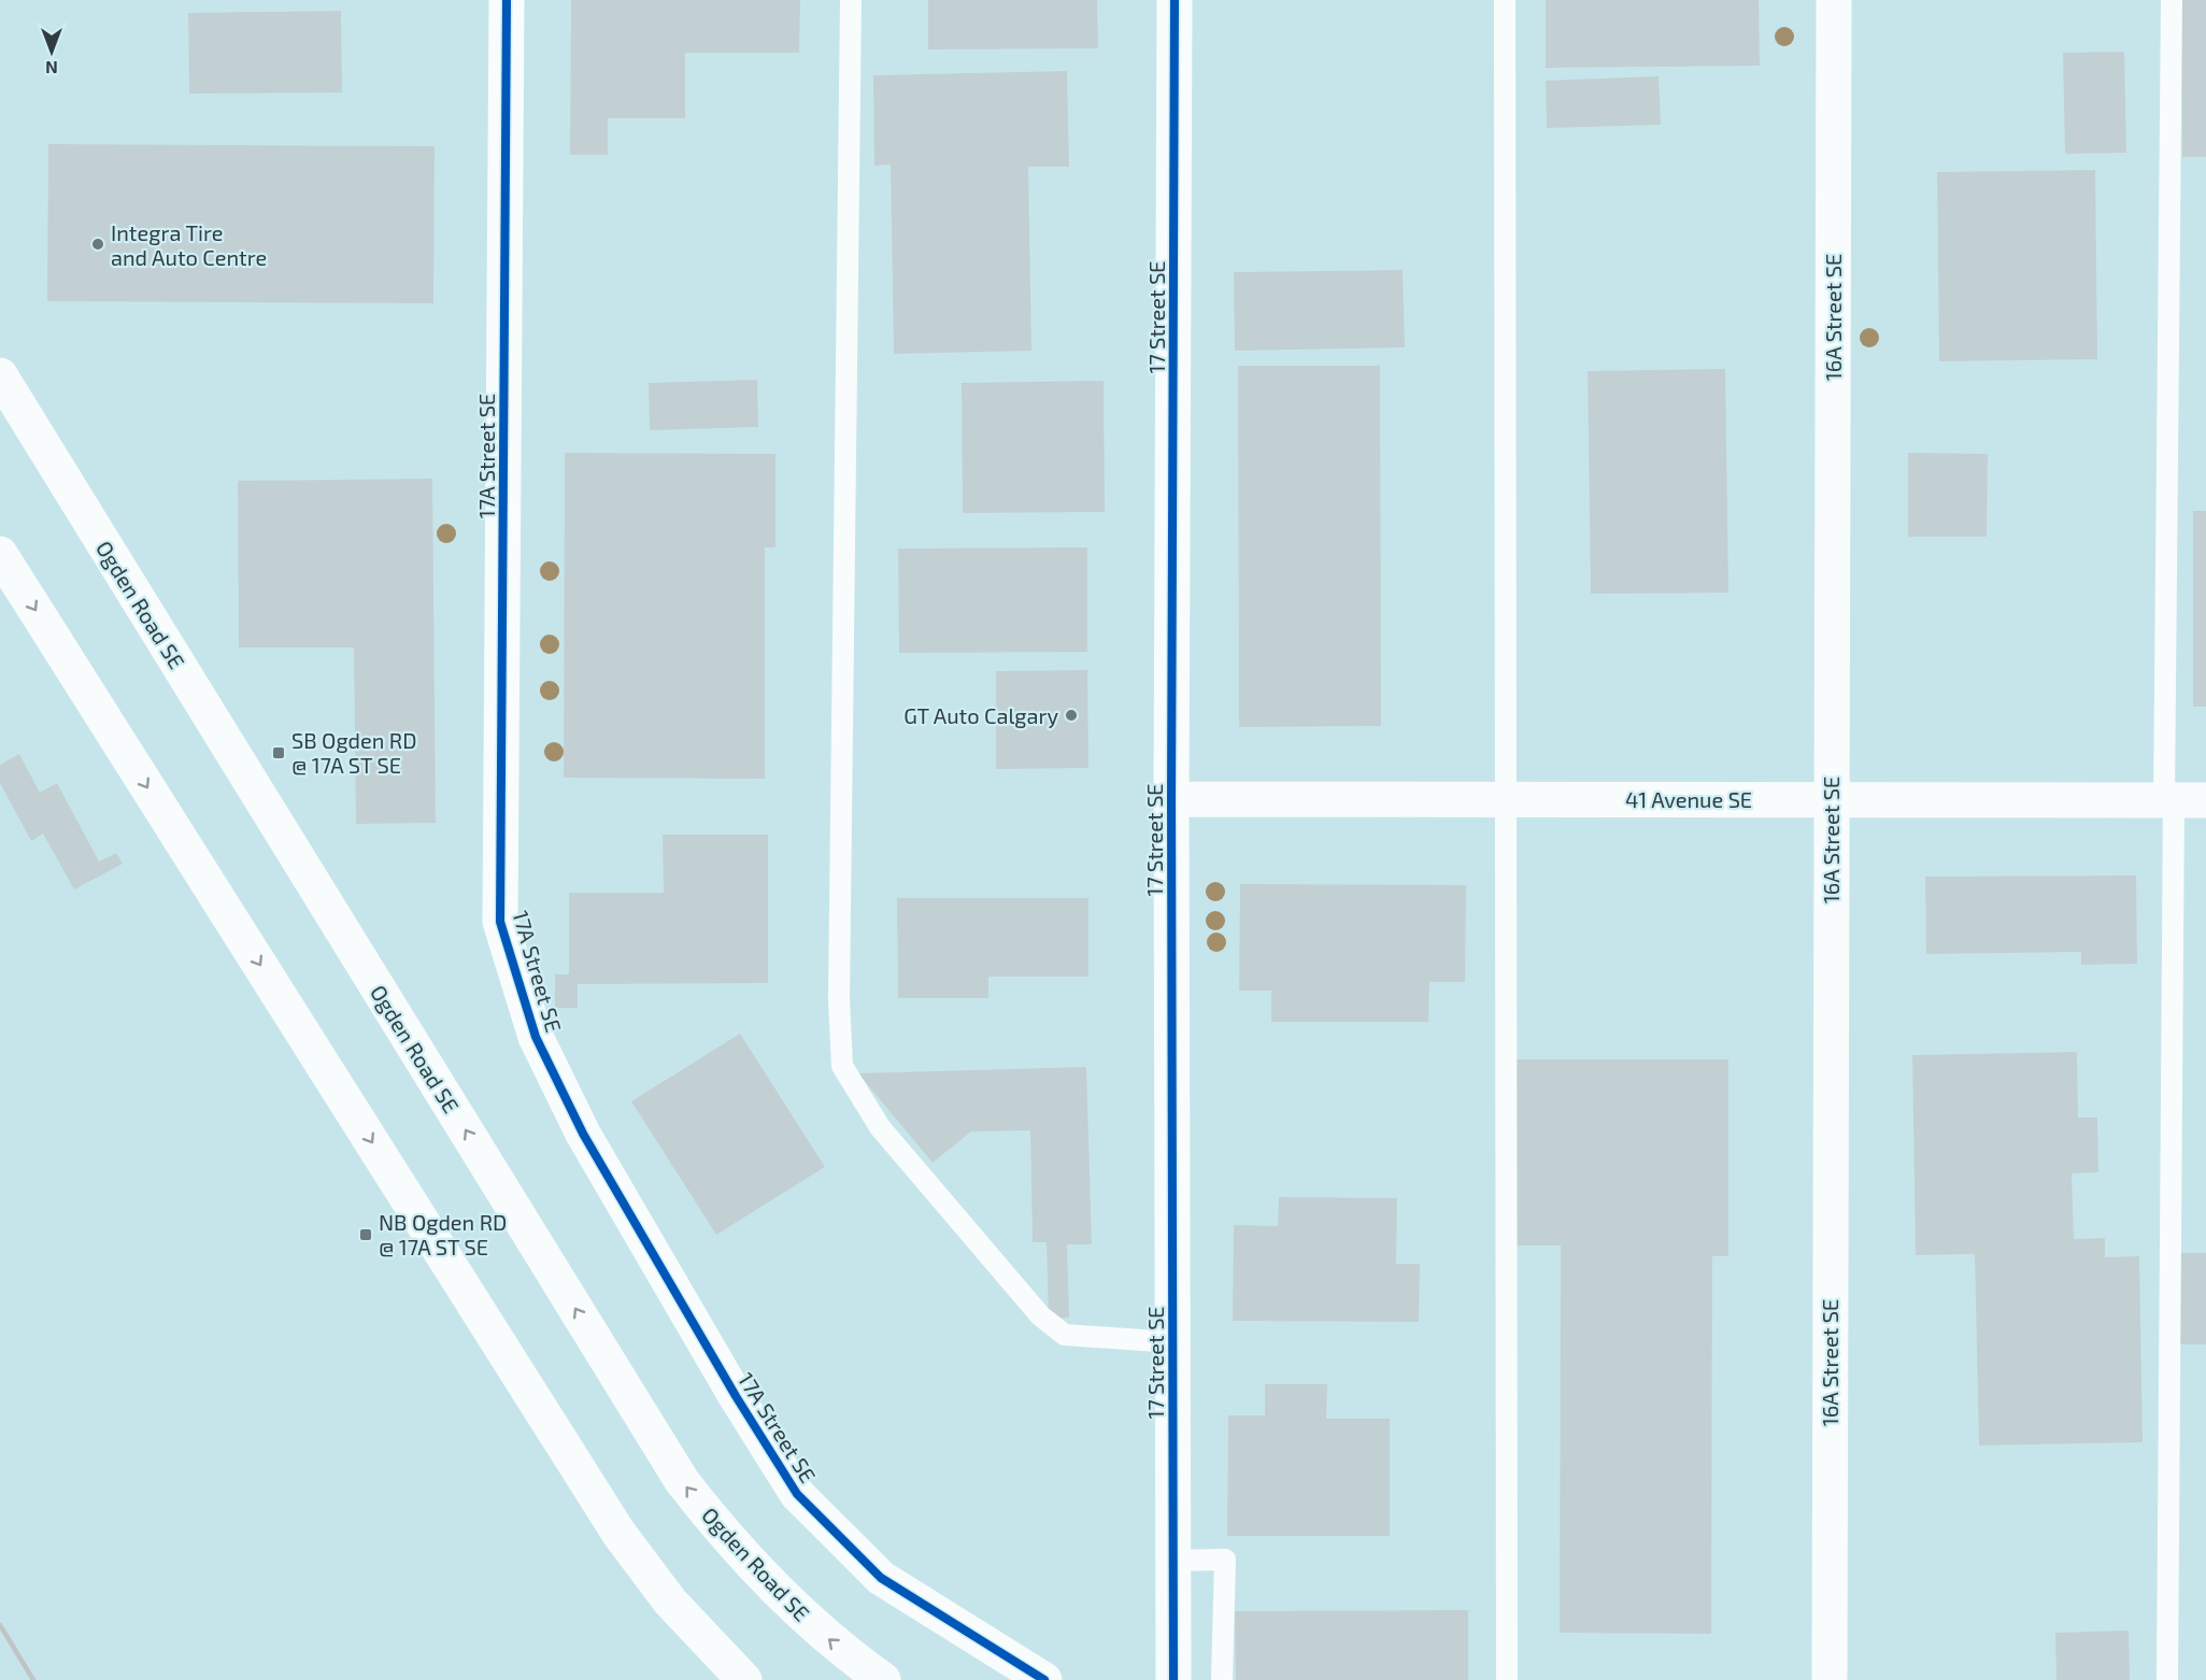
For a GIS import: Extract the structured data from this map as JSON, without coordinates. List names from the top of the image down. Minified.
{"streets":{"street":["17 Street SE","16A Street SE","17A Street SE","Ogden Road SE","41 Avenue SE"]},"crossings":[["17 Street SE","41 Avenue SE"],["16A Street SE","41 Avenue SE"]],"places":{"other":["Integra Tire and Auto Centre","GT Auto Calgary"],"transit":["SB Ogden RD @ 17A ST SE","NB Ogden RD @ 17A ST SE"]},"north":"bottom"}
